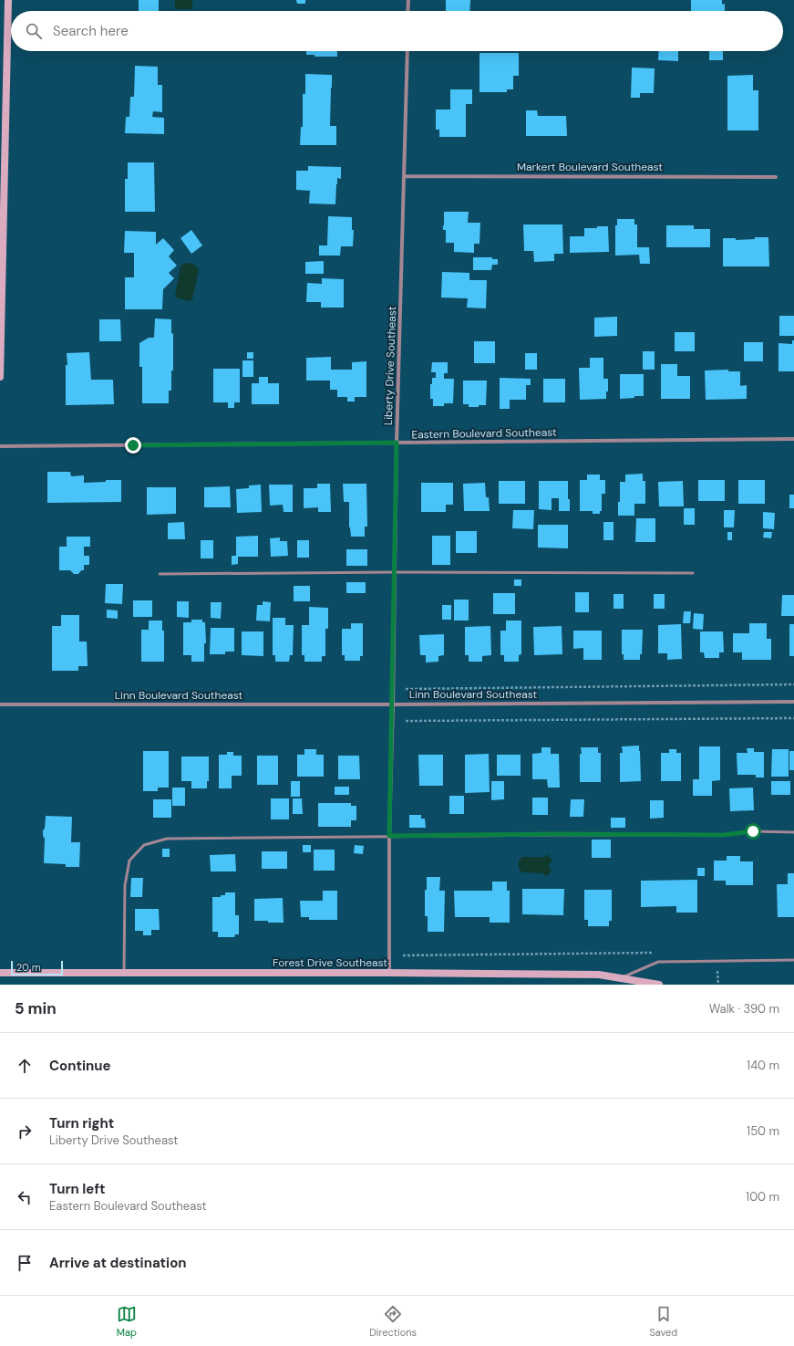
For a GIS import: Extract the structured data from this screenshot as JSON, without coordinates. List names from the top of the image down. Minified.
{"streets":{"street":["Markert Boulevard Southeast","Liberty Drive Southeast","Eastern Boulevard Southeast","Linn Boulevard Southeast","Forest Drive Southeast"]},"crossings":[["Markert Boulevard Southeast","Liberty Drive Southeast"],["Liberty Drive Southeast","Eastern Boulevard Southeast"],["Liberty Drive Southeast","Linn Boulevard Southeast"],["Liberty Drive Southeast","Forest Drive Southeast"]],"scale_bar":"20 m","page":{"search":"Search here","scale":"20 m","heading":["5 min","Walk · 390 m"],"list":[["Continue","140 m"],["Turn right","Liberty Drive Southeast","150 m"],["Turn left","Eastern Boulevard Southeast","100 m"],"Arrive at destination"],"nav":["Map","Directions","Saved"]}}
